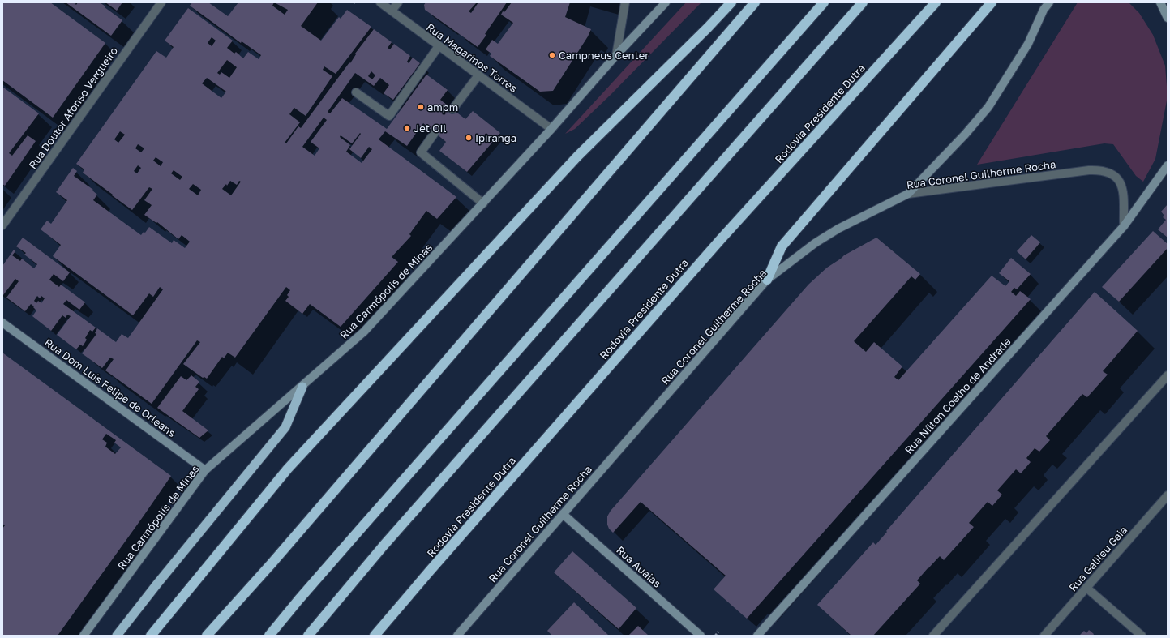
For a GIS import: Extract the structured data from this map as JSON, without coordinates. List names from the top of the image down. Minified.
{"streets":{"highway":["Rodovia Presidente Dutra"],"main road":["Rua Coronel Guilherme Rocha","Rua Carmópolis de Minas","Rua Dom Luís Felipe de Orleans","Rua Nílton Coelho de Andrade","Rua Auaias"],"street":["Rua Magarinos Torres","Rua Doutor Afonso Vergueiro","Rua Galileu Gaia"]},"crossings":[["Rua Magarinos Torres","Rua Carmópolis de Minas"],["Rua Coronel Guilherme Rocha","Rua Nílton Coelho de Andrade"],["Rua Coronel Guilherme Rocha","Rua Auaias"],["Rua Carmópolis de Minas","Rua Dom Luís Felipe de Orleans"]],"places":["Campneus Center","ampm","Jet Oil","Ipiranga"]}
